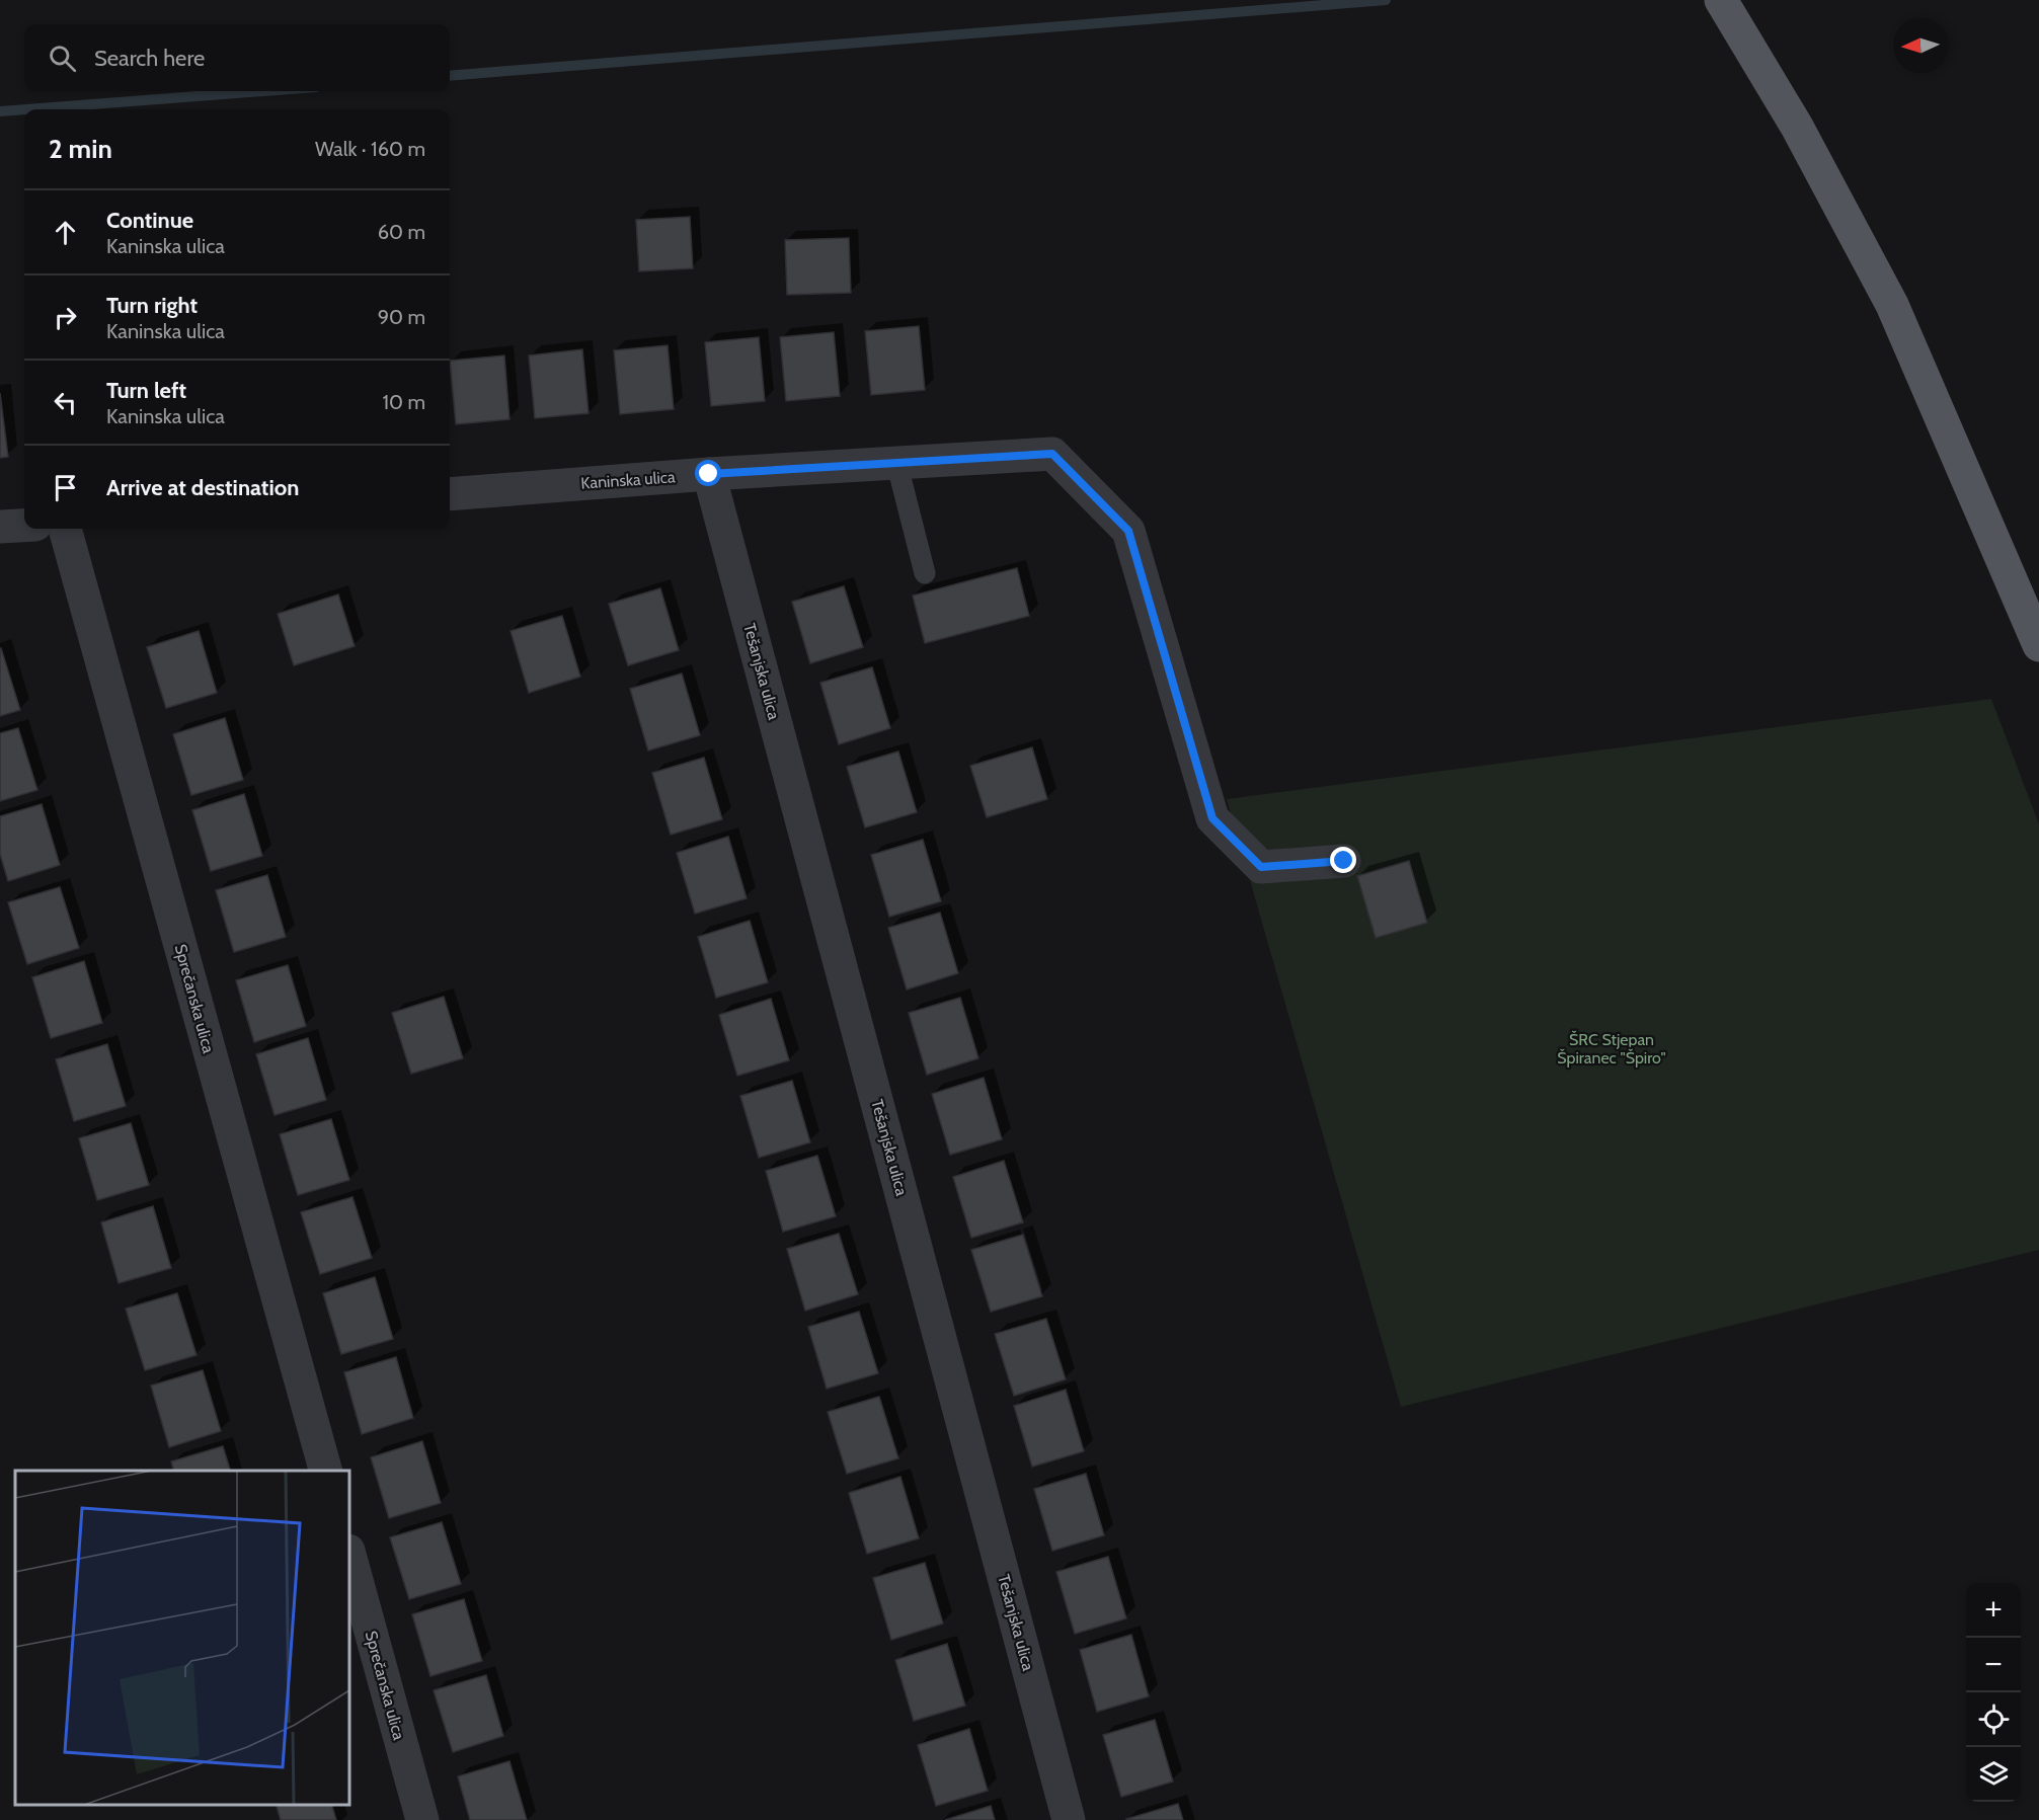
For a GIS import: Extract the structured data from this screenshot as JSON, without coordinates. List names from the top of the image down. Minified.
{"streets":{"street":["Kaninska ulica","Tešanjska ulica","Sprečanska ulica"]},"crossings":[["Kaninska ulica","Tešanjska ulica"]],"parks":["ŠRC Stjepan Špiranec \"Špiro\""],"north":"left","page":{"search":"Search here","heading":["2 min","Walk · 160 m"],"list":[["Continue","Kaninska ulica","60 m"],["Turn right","Kaninska ulica","90 m"],["Turn left","Kaninska ulica","10 m"],"Arrive at destination"],"map_buttons":["+","−"]}}
